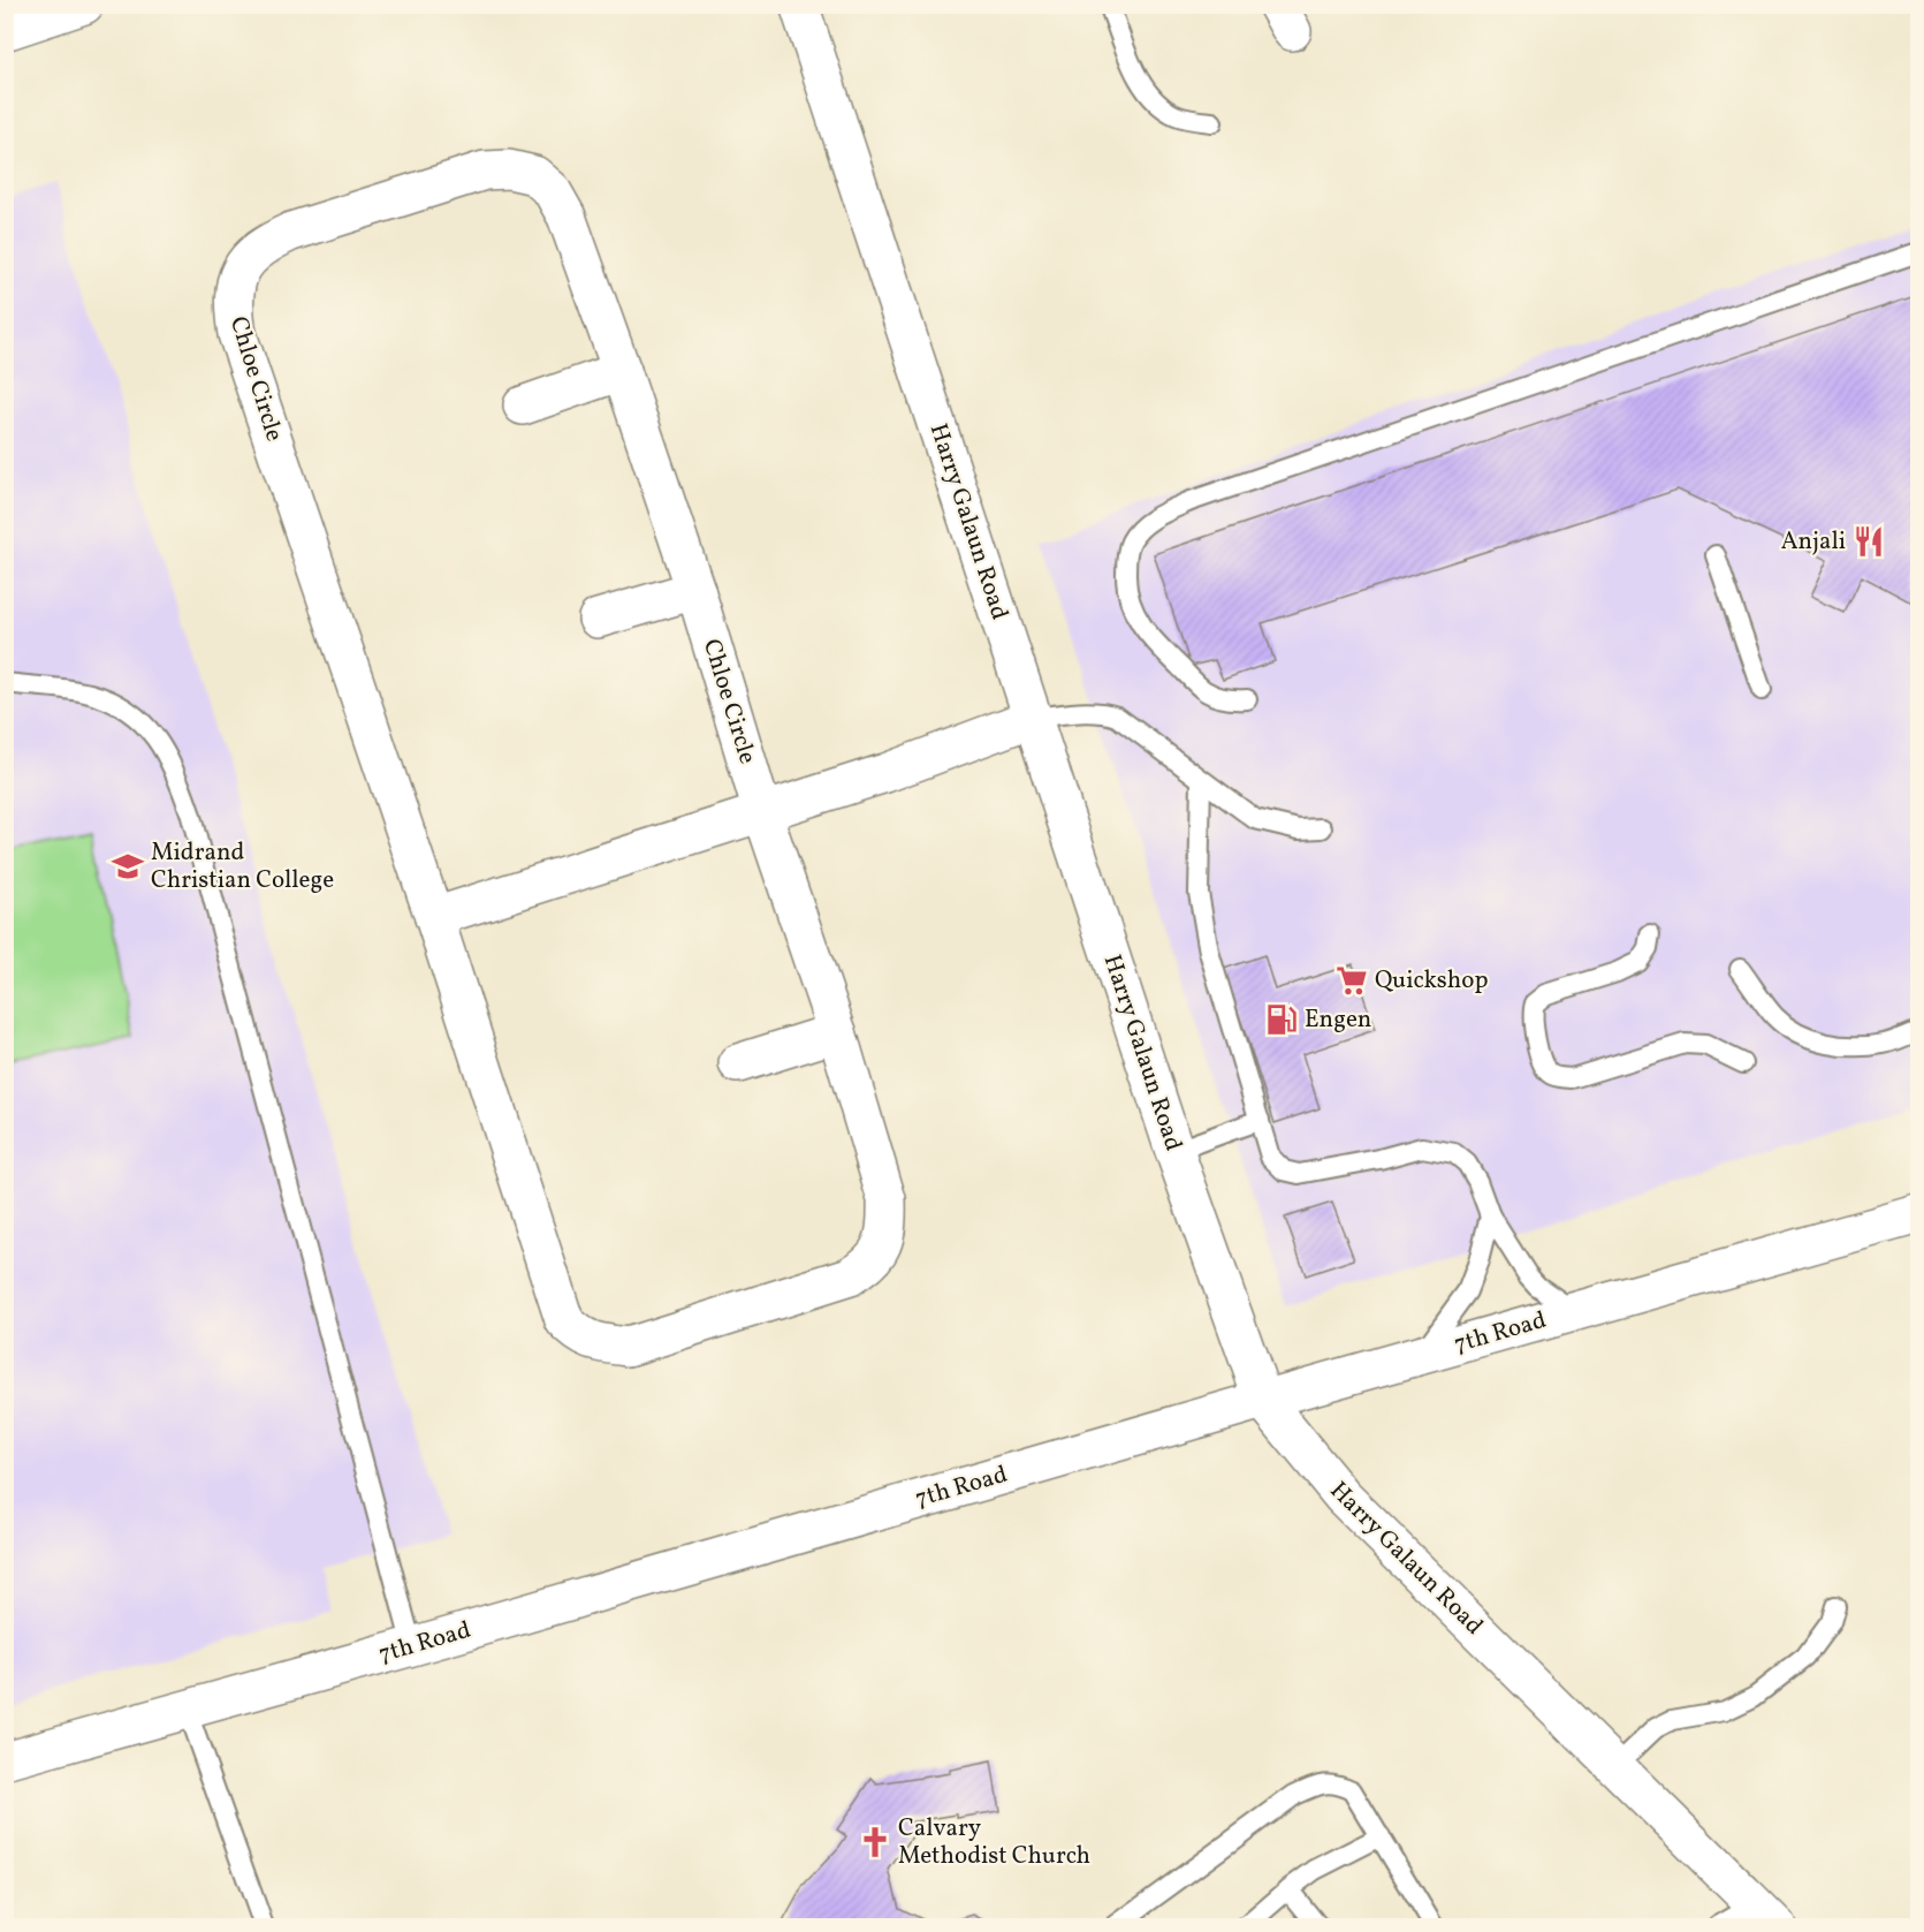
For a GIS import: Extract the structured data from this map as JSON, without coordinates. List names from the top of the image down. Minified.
{"streets":{"street":["Chloe Circle","Harry Galaun Road","7th Road"]},"crossings":[["Harry Galaun Road","7th Road"]],"places":{"restaurant":["Anjali"],"school or university":["Midrand Christian College"],"supermarket":["Quickshop"],"fuel station":["Engen"],"church":["Calvary Methodist Church"]}}
